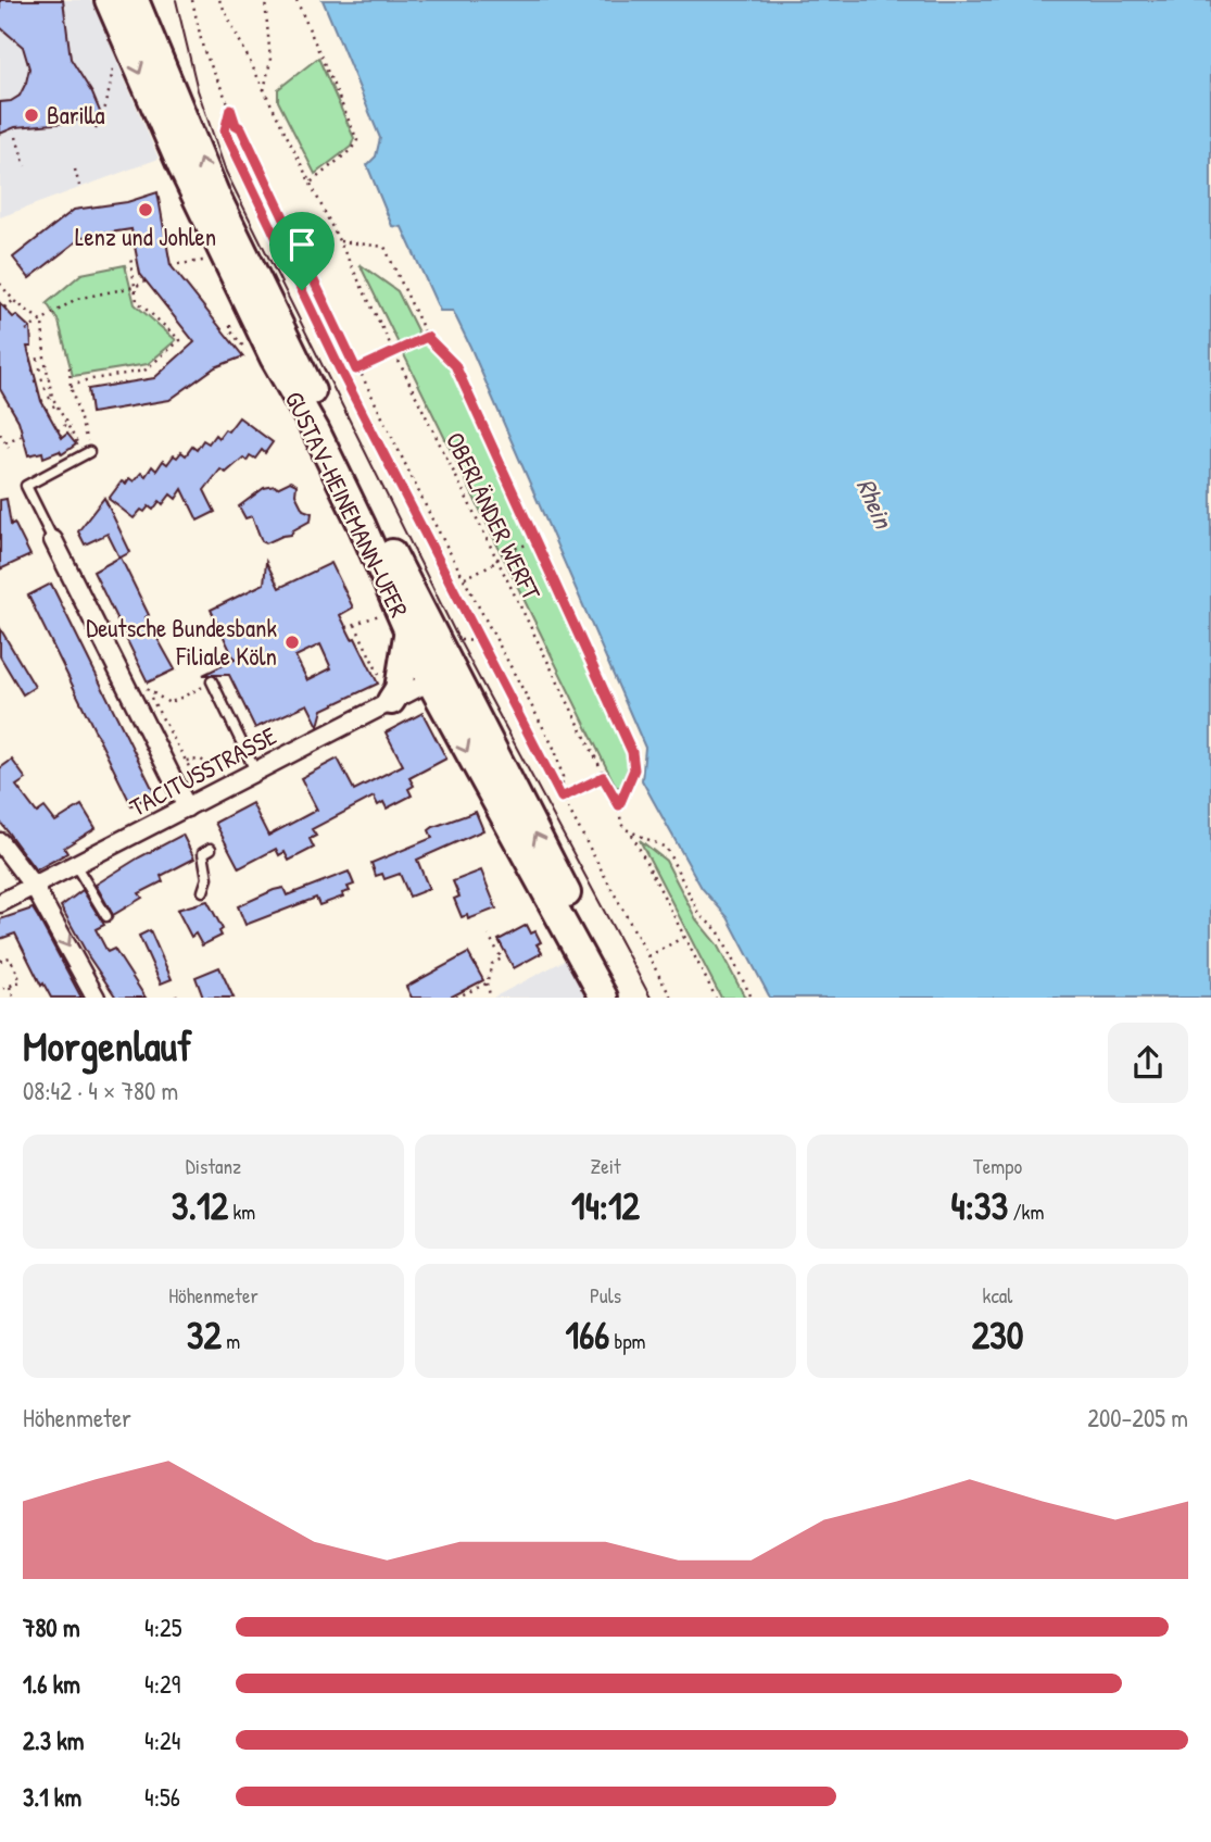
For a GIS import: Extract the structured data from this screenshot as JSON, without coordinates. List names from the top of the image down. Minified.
{"streets":{"main road":["GUSTAV-HEINEMANN-UFER"],"street":["TACITUSSTRASSE"],"path":["OBERLÄNDER WERFT"]},"crossings":[["GUSTAV-HEINEMANN-UFER","TACITUSSTRASSE"]],"water":["Rhein"],"places":["Barilla","Lenz und Johlen","Deutsche Bundesbank Filiale Köln"],"page":{"heading":["Morgenlauf","08:42 · 4 × 780 m"],"stats":[["Distanz","3.12 km"],["Zeit","14:12"],["Tempo","4:33 /km"],["Höhenmeter","32 m"],["Puls","166 bpm"],["kcal","230"]],"chart":["Höhenmeter","200–205 m"],"list":[{"name":"780 m","note":"4:25"},{"name":"1.6 km","note":"4:29"},{"name":"2.3 km","note":"4:24"},{"name":"3.1 km","note":"4:56"}]}}
